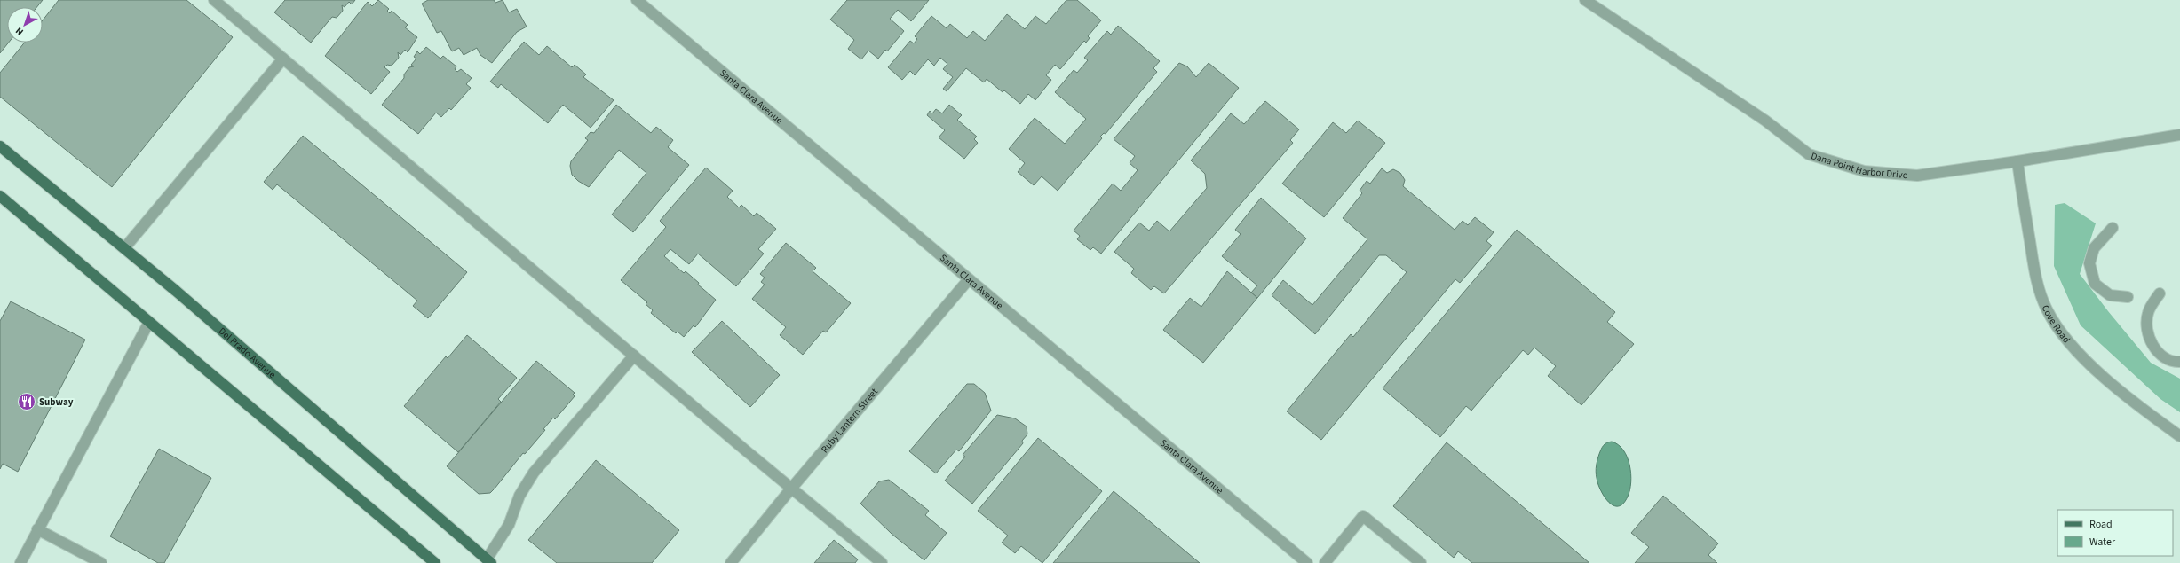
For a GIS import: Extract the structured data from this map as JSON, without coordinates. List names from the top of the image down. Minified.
{"streets":{"main road":["Del Prado Avenue"],"street":["Santa Clara Avenue","Dana Point Harbor Drive","Cove Road","Ruby Lantern Street"]},"crossings":[["Santa Clara Avenue","Ruby Lantern Street"],["Dana Point Harbor Drive","Cove Road"]],"places":{"restaurant":["Subway"]},"legend":["Road","Water"],"north":"bottom left"}
